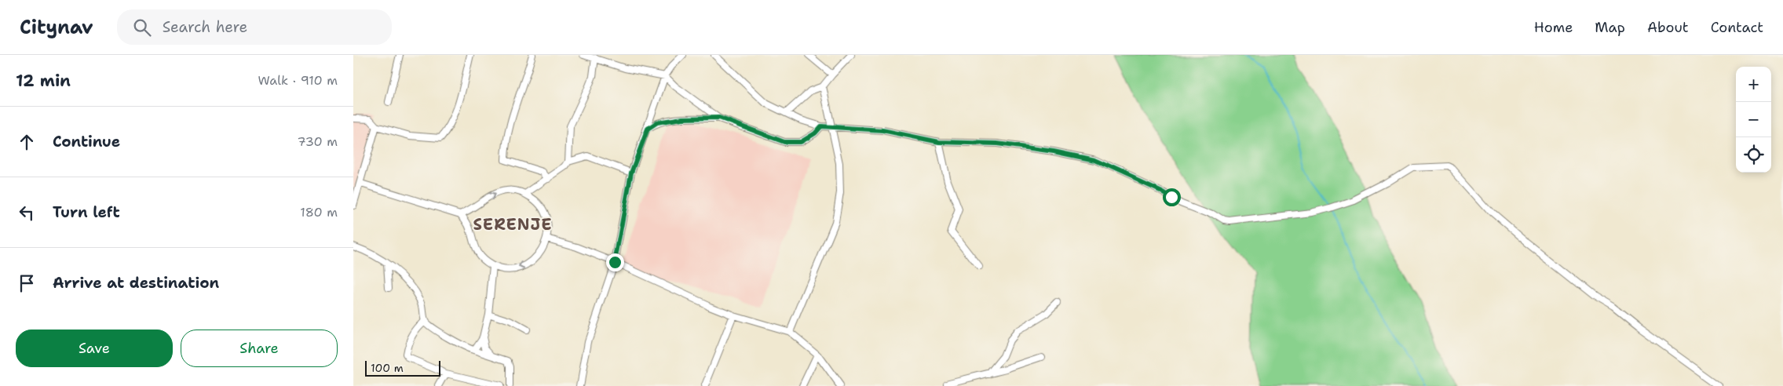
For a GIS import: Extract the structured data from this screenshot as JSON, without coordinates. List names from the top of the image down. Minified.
{"districts":["SERENJE"],"scale_bar":"100 m","page":{"header":"Citynav","search":"Search here","nav":["Home","Map","About","Contact"],"heading":["12 min","Walk · 910 m"],"map_buttons":["+","−"],"list":[["Continue","730 m"],["Turn left","180 m"],"Arrive at destination"],"buttons":["Save","Share"],"scale":"100 m"}}
